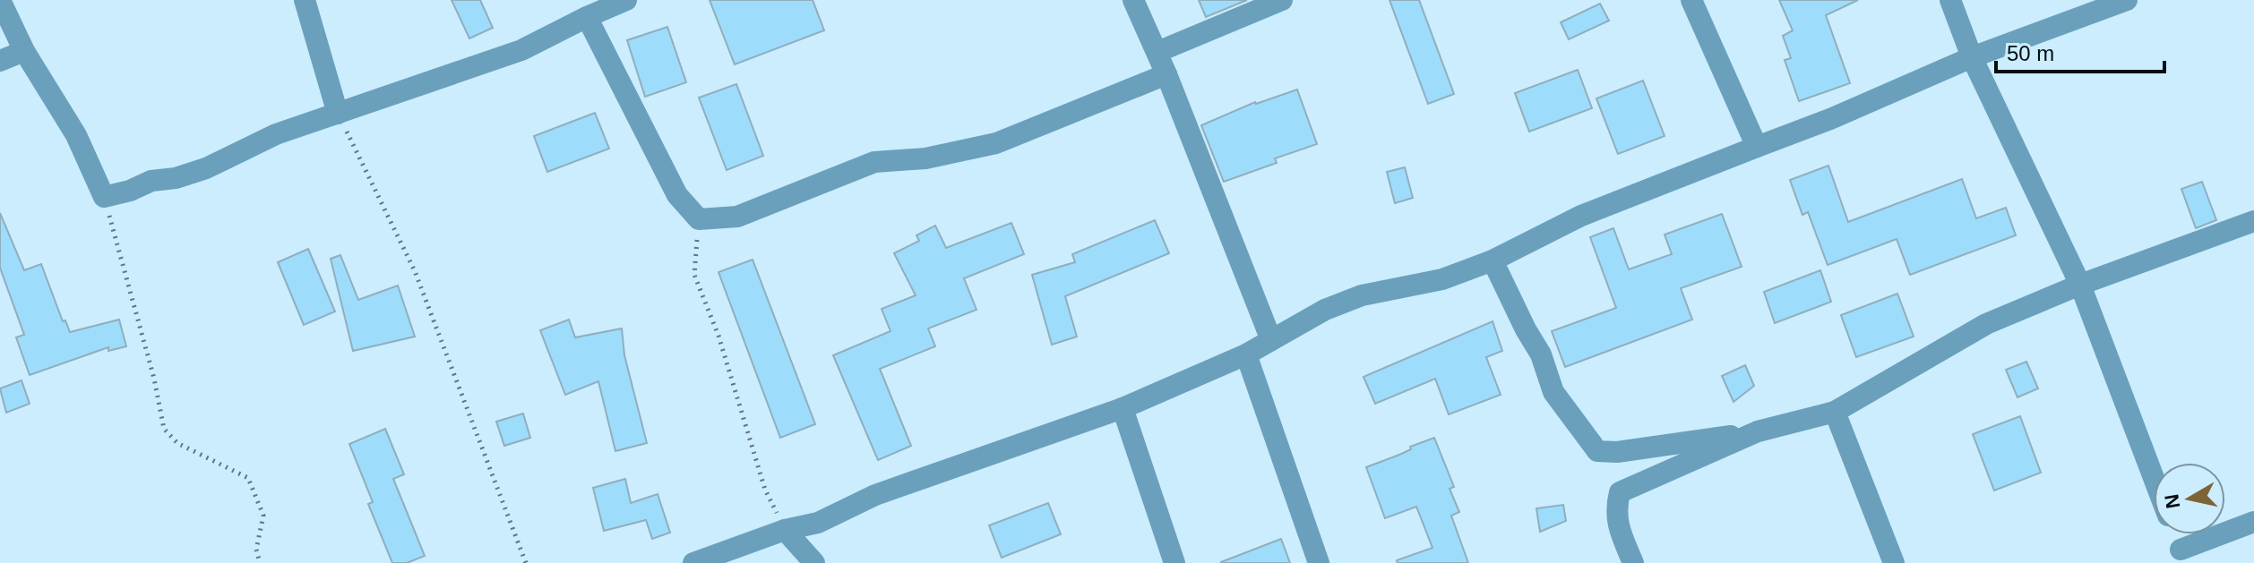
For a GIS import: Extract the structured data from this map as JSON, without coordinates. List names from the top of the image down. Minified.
{"scale_bar":"50 m","north":"left"}
